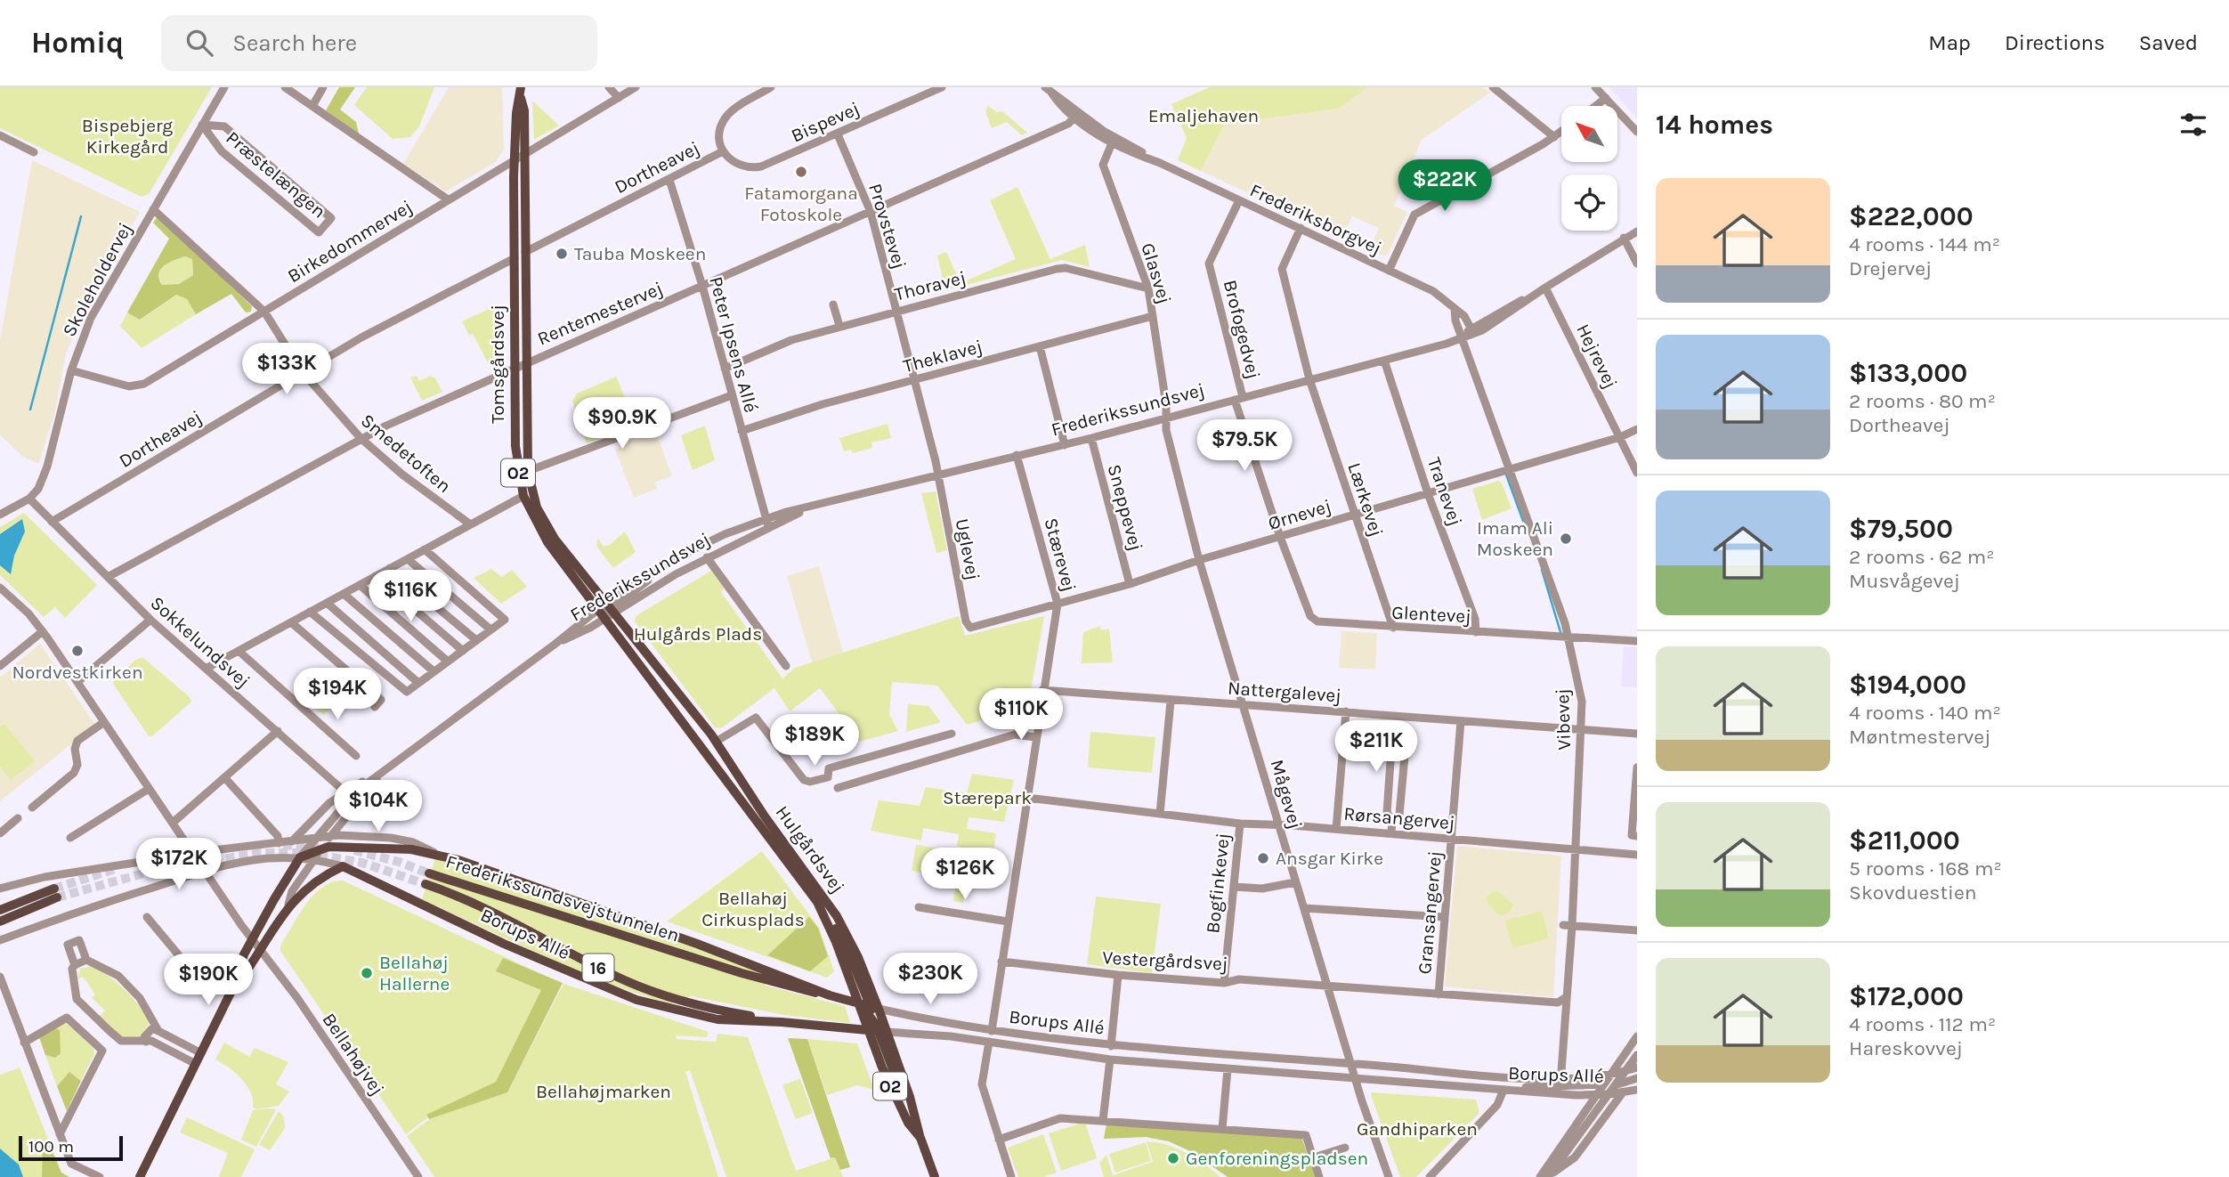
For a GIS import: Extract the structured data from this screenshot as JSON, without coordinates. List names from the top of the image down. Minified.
{"streets":{"main road":["Tomsgårdsvej","Frederikssundsvej","O2","Hulgårdsvej","Frederikssundsvejstunnelen","Borups Allé","16"],"street":["Bispevej","Dortheavej","Præstelængen","Frederiksborgvej","Provstevej","Birkedommervej","Glasvej","Skoleholdervej","Thoravej","Rentemestervej","Brofogedvej","Peter Ipsens Allé","Theklavej","Hejrevej","Smedetoften","Tranevej","Lærkevej","Sneppevej","Ørnevej","Uglevej","Stærevej","Glentevej","Sokkelundsvej","Nattergalevej","Vibevej","Mågevej","Rørsangervej","Bogfinkevej","Gransangervej","Vestergårdsvej","Bellahøjvej"]},"crossings":[["Bispevej","Dortheavej"],["Bispevej","Provstevej"],["Dortheavej","Peter Ipsens Allé"],["Dortheavej","Tomsgårdsvej"],["Dortheavej","Smedetoften"],["Dortheavej","Sokkelundsvej"],["Præstelængen","Skoleholdervej"],["Frederiksborgvej","Glasvej"],["Frederiksborgvej","Rentemestervej"],["Frederiksborgvej","Brofogedvej"],["Frederiksborgvej","Frederikssundsvej"],["Frederiksborgvej","Lærkevej"],["Frederiksborgvej","Vibevej"],["Provstevej","Thoravej"],["Provstevej","Rentemestervej"],["Provstevej","Theklavej"],["Provstevej","Frederikssundsvej"],["Provstevej","Uglevej"],["Birkedommervej","Skoleholdervej"],["Birkedommervej","Tomsgårdsvej"],["Birkedommervej","Smedetoften"],["Glasvej","Thoravej"],["Glasvej","Theklavej"],["Glasvej","Frederikssundsvej"],["Glasvej","Mågevej"],["Skoleholdervej","Smedetoften"],["Skoleholdervej","Sokkelundsvej"],["Thoravej","Peter Ipsens Allé"],["Rentemestervej","Peter Ipsens Allé"],["Rentemestervej","Tomsgårdsvej"],["Rentemestervej","Smedetoften"],["Rentemestervej","Sokkelundsvej"],["Brofogedvej","Frederikssundsvej"],["Brofogedvej","Ørnevej"],["Brofogedvej","Glentevej"],["Peter Ipsens Allé","Theklavej"],["Peter Ipsens Allé","Frederikssundsvej"],["Hejrevej","Frederikssundsvej"],["Hejrevej","Ørnevej"],["Tomsgårdsvej","Frederikssundsvej"],["Tomsgårdsvej","Hulgårdsvej"],["Frederikssundsvej","Tranevej"],["Frederikssundsvej","Lærkevej"],["Frederikssundsvej","Sneppevej"],["Frederikssundsvej","Uglevej"],["Frederikssundsvej","Stærevej"],["Frederikssundsvej","Sokkelundsvej"],["Frederikssundsvej","Vibevej"],["Frederikssundsvej","Mågevej"],["Frederikssundsvej","Hulgårdsvej"],["Frederikssundsvej","Borups Allé"],["Frederikssundsvej","Bellahøjvej"],["Tranevej","Ørnevej"],["Tranevej","Glentevej"],["Lærkevej","Ørnevej"],["Lærkevej","Glentevej"],["Sneppevej","Ørnevej"],["Ørnevej","Uglevej"],["Ørnevej","Stærevej"],["Ørnevej","Glentevej"],["Ørnevej","Vibevej"],["Ørnevej","Mågevej"],["Stærevej","Nattergalevej"],["Stærevej","Rørsangervej"],["Stærevej","Borups Allé"],["Stærevej","Vestergårdsvej"],["Glentevej","Vibevej"],["Nattergalevej","Vibevej"],["Nattergalevej","Mågevej"],["Nattergalevej","Gransangervej"],["Vibevej","Rørsangervej"],["Vibevej","Borups Allé"],["Vibevej","Vestergårdsvej"],["Mågevej","Rørsangervej"],["Mågevej","Borups Allé"],["Mågevej","Vestergårdsvej"],["Rørsangervej","Bogfinkevej"],["Rørsangervej","Gransangervej"],["Hulgårdsvej","Borups Allé"],["Bogfinkevej","Vestergårdsvej"],["Frederikssundsvejstunnelen","Borups Allé"],["Gransangervej","Vestergårdsvej"],["Borups Allé","Bellahøjvej"]],"parks":["Emaljehaven","Bispebjerg Kirkegård","Hulgårds Plads","Stærepark","Bellahøj Cirkusplads","Bellahøjmarken","Gandhiparken"],"places":["Fatamorgana Fotoskole","Tauba Moskeen","Imam Ali Moskeen","Nordvestkirken","Ansgar Kirke","Bellahøj Hallerne","Genforeningspladsen"],"scale_bar":"100 m","north":"top left","page":{"header":"Homiq","search":"Search here","nav":["Map","Directions","Saved"],"heading":"14 homes","price":["$222K","$133K","$90.9K","$79.5K","$116K","$194K","$110K","$189K","$211K","$104K","$172K","$126K","$230K","$190K"],"list":[{"name":"$222,000","note":"4 rooms · 144 m² · Drejervej"},{"name":"$133,000","note":"2 rooms · 80 m² · Dortheavej"},{"name":"$79,500","note":"2 rooms · 62 m² · Musvågevej"},{"name":"$194,000","note":"4 rooms · 140 m² · Møntmestervej"},{"name":"$211,000","note":"5 rooms · 168 m² · Skovduestien"},{"name":"$172,000","note":"4 rooms · 112 m² · Hareskovvej"}],"scale":"100 m"}}
